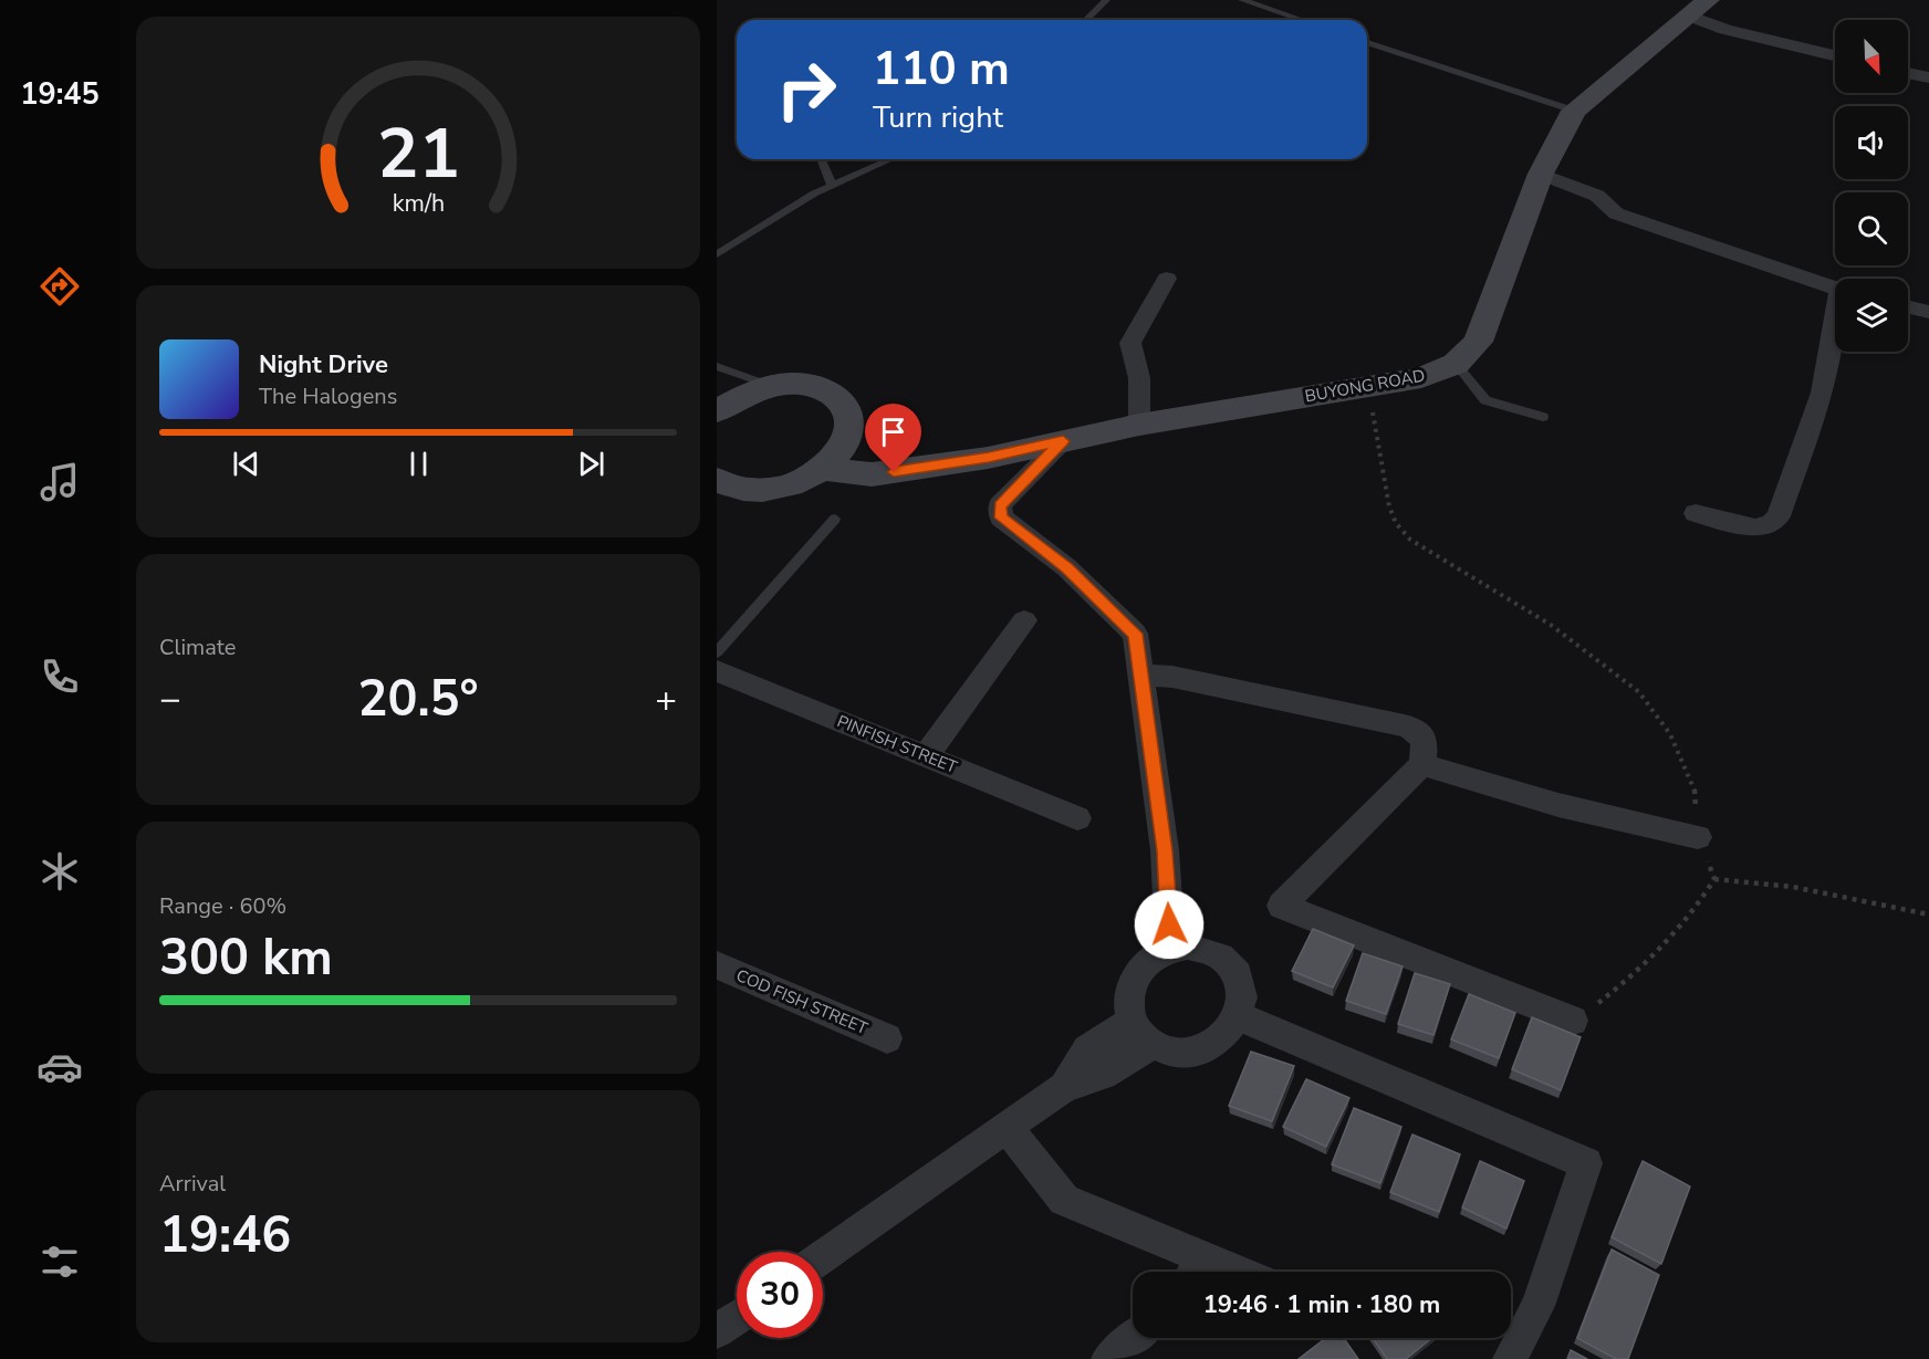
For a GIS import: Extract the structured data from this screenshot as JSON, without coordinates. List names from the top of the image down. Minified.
{"streets":{"street":["BUYONG ROAD","PINFISH STREET","COD FISH STREET"]},"north":"bottom right","page":{"tabs":"19:45","turn":["110 m","Turn right"],"song":["Night Drive","The Halogens"],"tile":["Climate",["Range · 60%","300 km"],["Arrival","19:46"]],"heat":["−","20.5°","+"],"limit":"30","trip":"19:46 · 1 min · 180 m","gauge":["21","km/h"]}}
